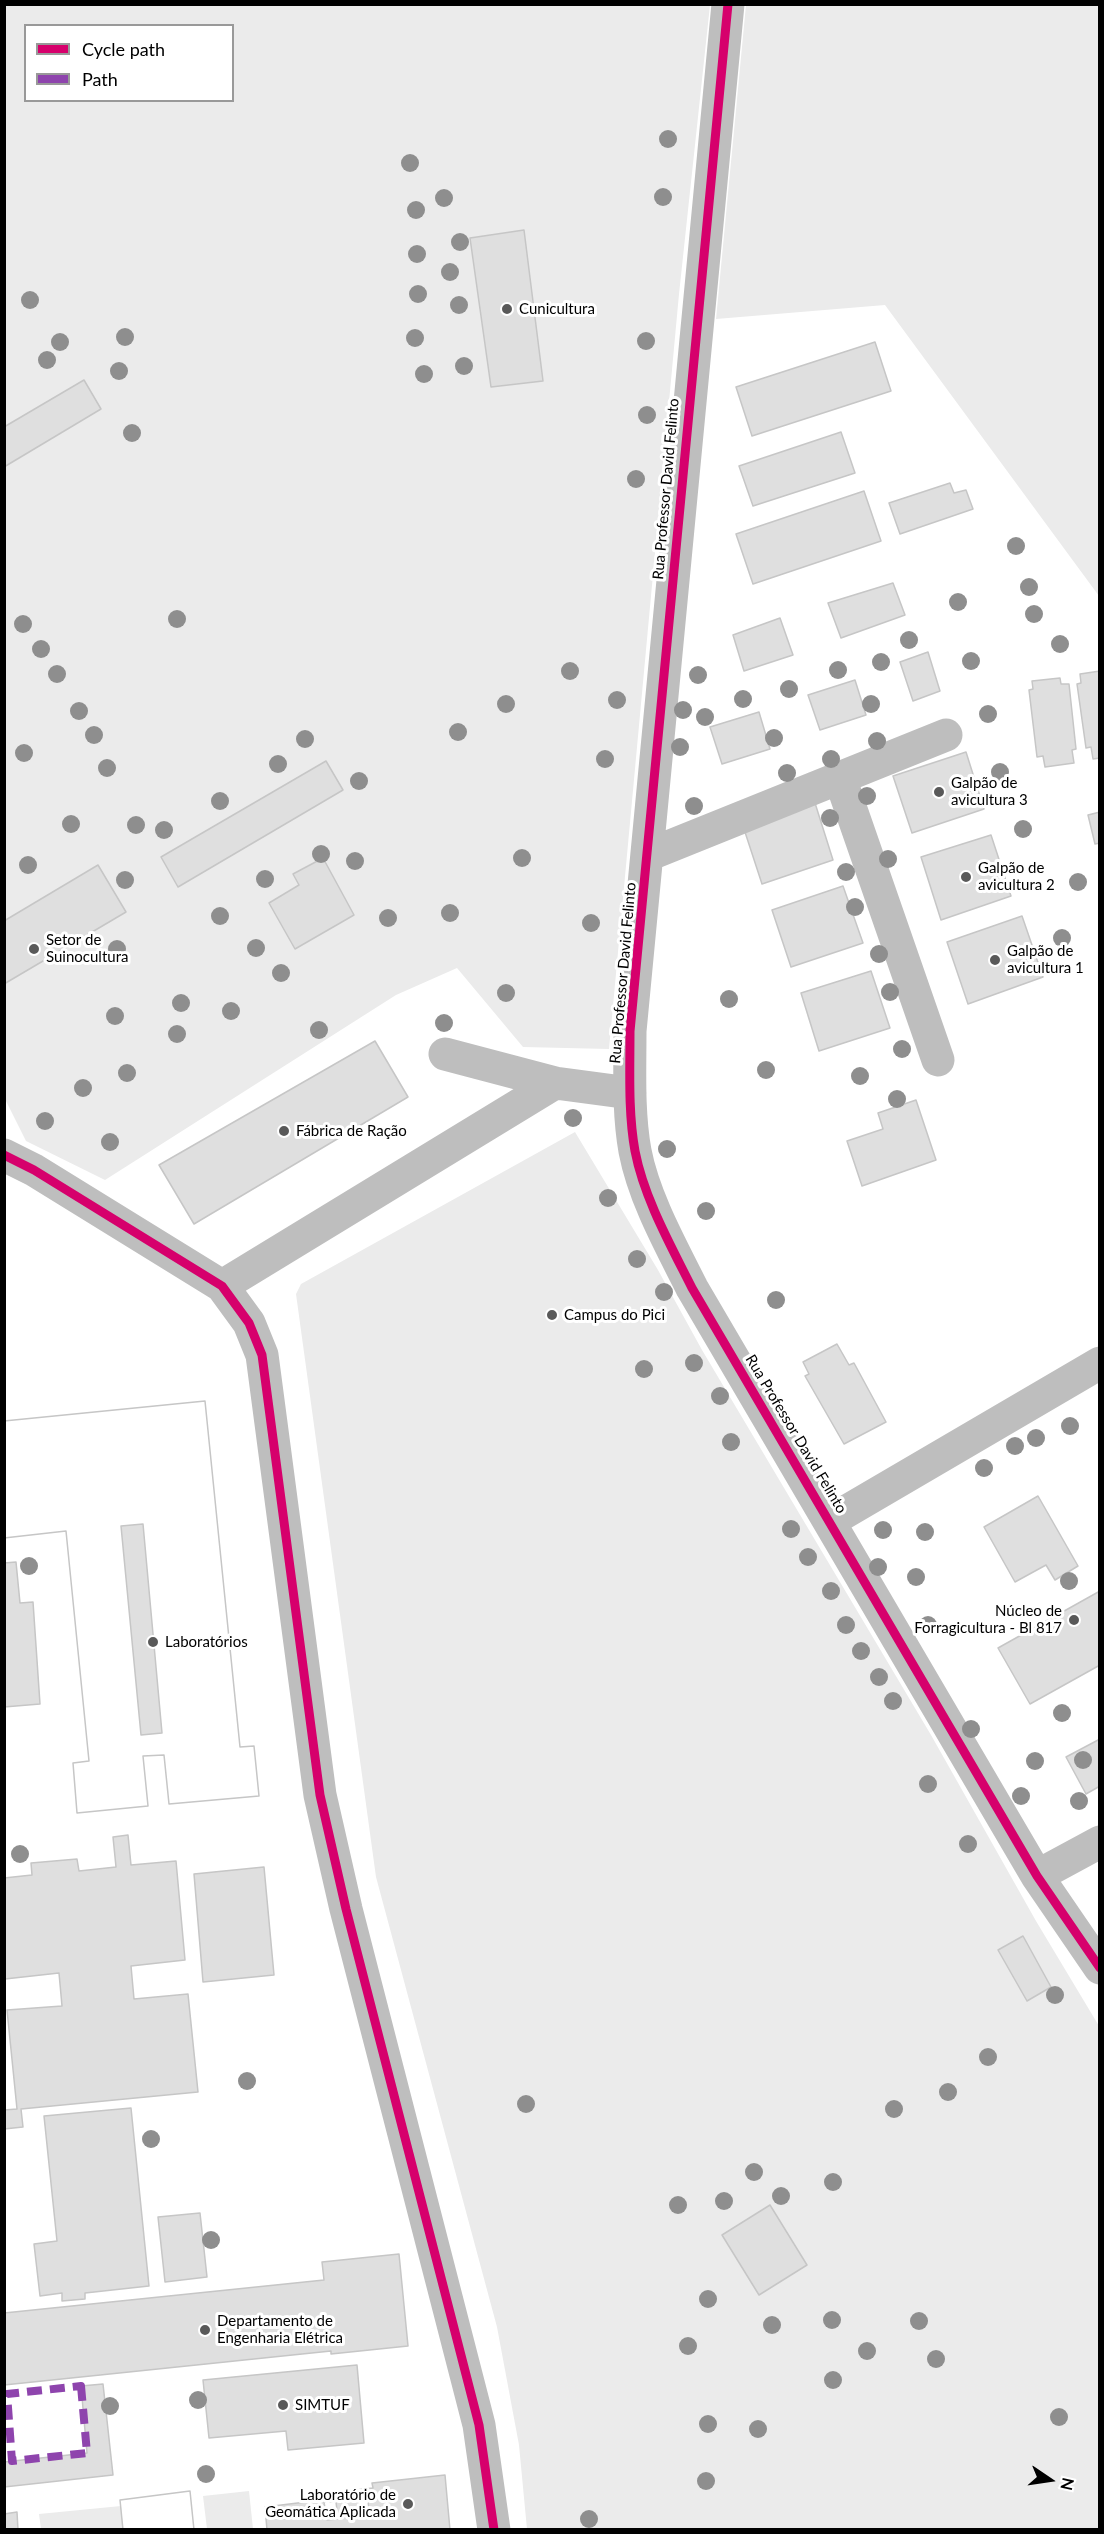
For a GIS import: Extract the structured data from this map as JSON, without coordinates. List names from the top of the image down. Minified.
{"streets":{"street":["Rua Professor David Felinto"]},"places":["Cunicultura","Galpão de avicultura 3","Galpão de avicultura 2","Setor de Suinocultura","Galpão de avicultura 1","Fábrica de Ração","Campus do Pici","Núcleo de Forragicultura - Bl 817","Laboratórios","Departamento de Engenharia Elétrica","SIMTUF","Laboratório de Geomática Aplicada"],"legend":["Cycle path","Path"],"north":"right"}
